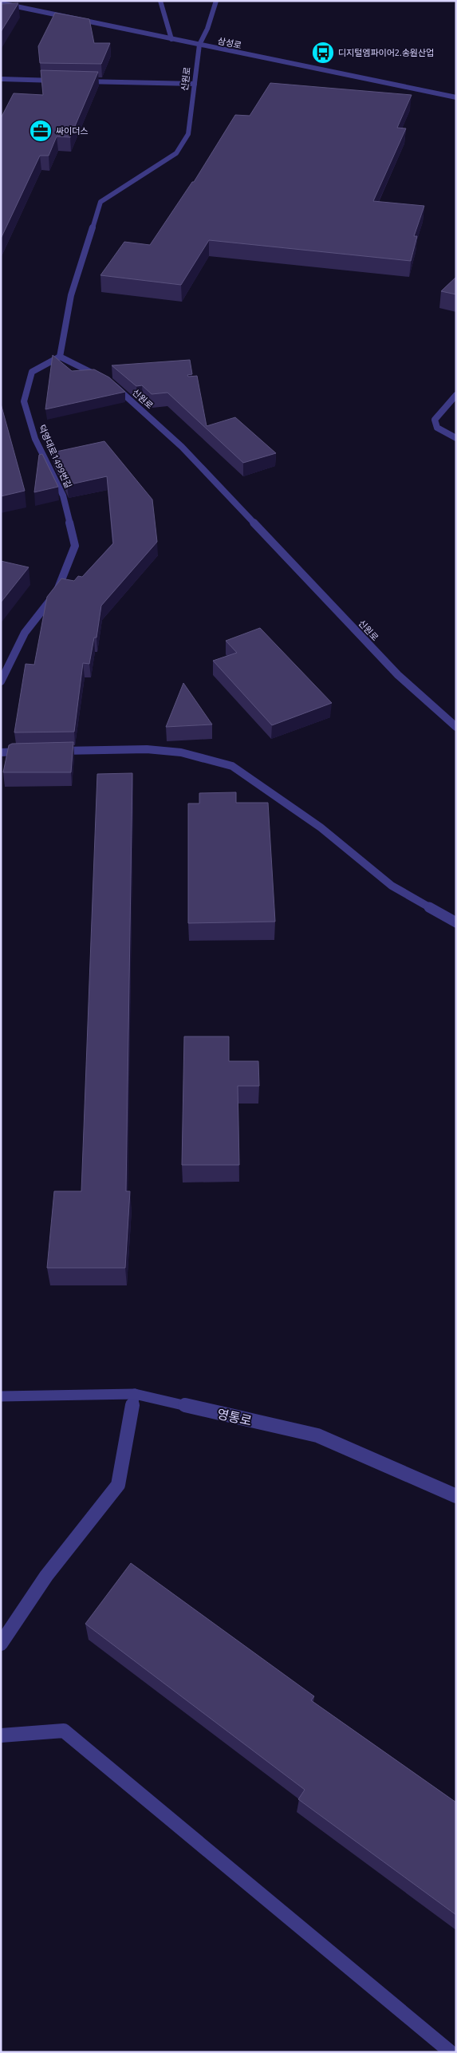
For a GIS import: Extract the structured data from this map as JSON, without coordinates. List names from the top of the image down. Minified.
{"streets":{"street":["삼성로","신원로","덕영대로1499번길","영통로"]},"crossings":[["삼성로","신원로"],["신원로","덕영대로1499번길"]],"places":{"bus stop":["디지털엠파이어2.송원산업"],"office":["싸이더스"]}}
